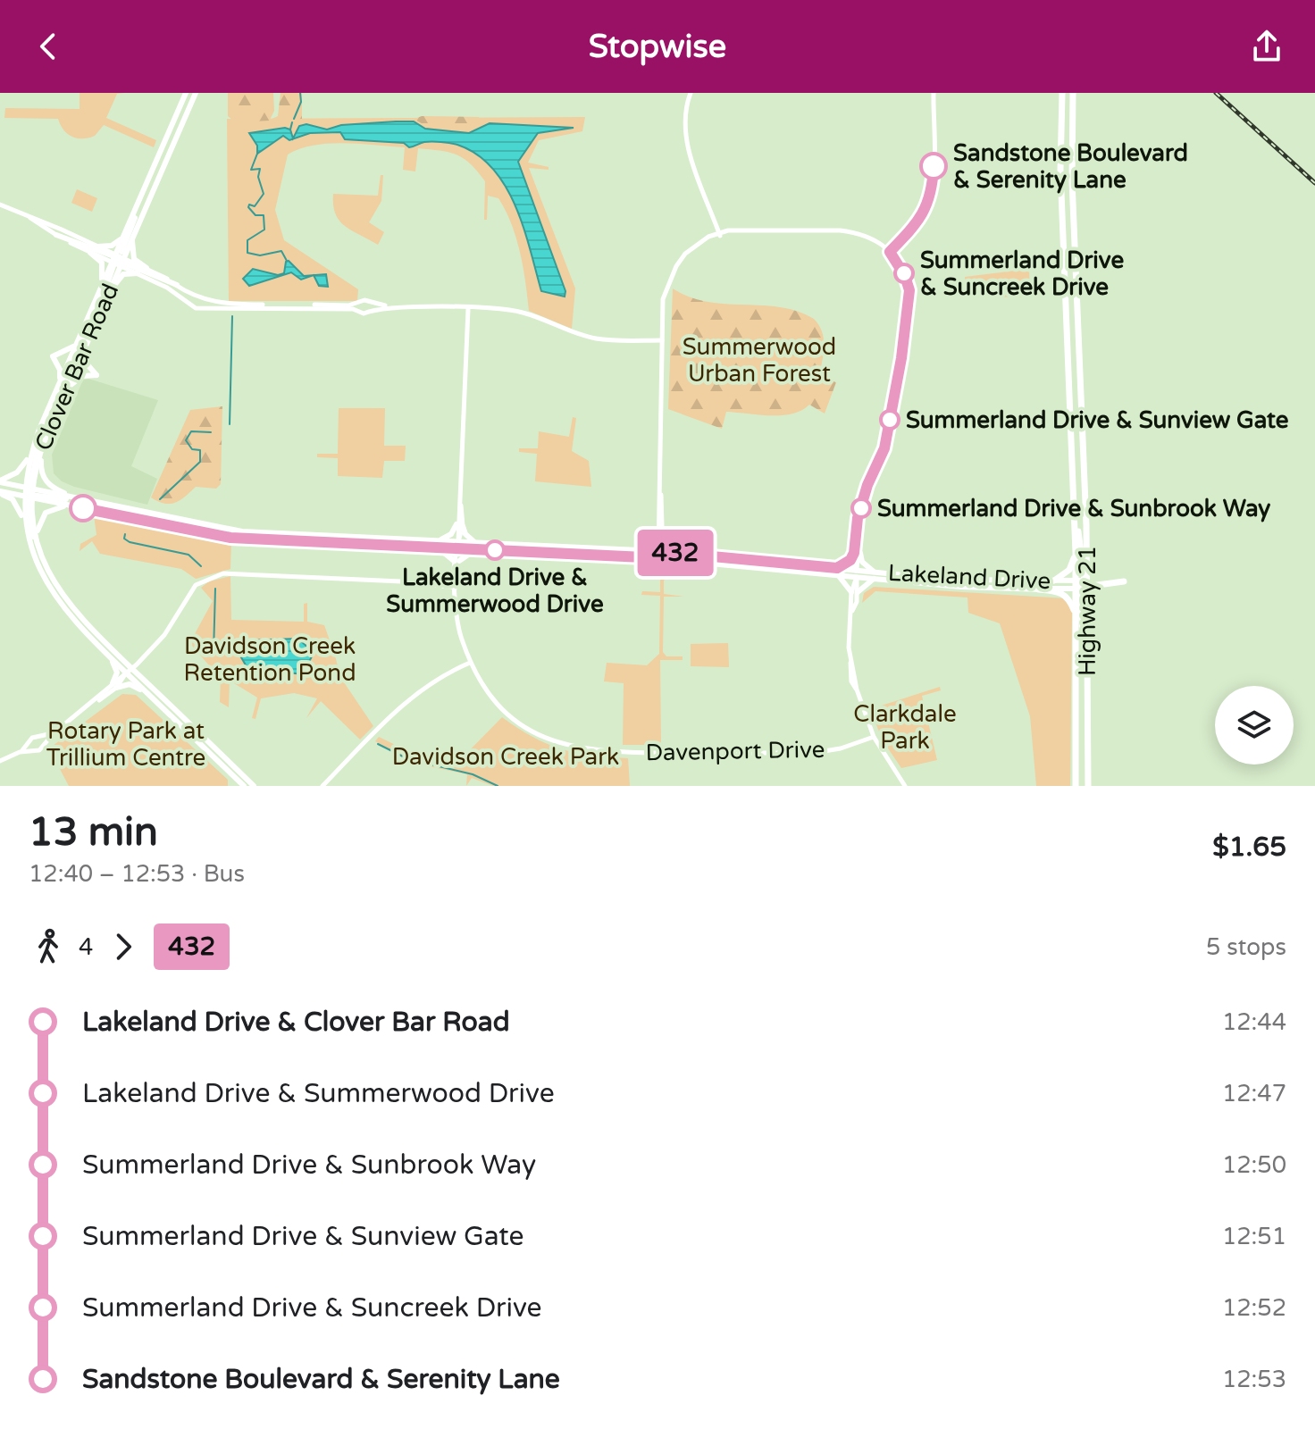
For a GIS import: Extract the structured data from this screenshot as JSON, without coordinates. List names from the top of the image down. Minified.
{"streets":{"main road":["Clover Bar Road","Lakeland Drive","Highway 21"],"street":["Davenport Drive"]},"crossings":[["Clover Bar Road","Lakeland Drive"],["Lakeland Drive","Highway 21"],["Lakeland Drive","Davenport Drive"]],"parks":["Summerwood Urban Forest","Davidson Creek Retention Pond","Clarkdale Park","Rotary Park at Trillium Centre","Davidson Creek Park"],"places":["Sandstone Boulevard & Serenity Lane","Summerland Drive & Suncreek Drive","Summerland Drive & Sunview Gate","Summerland Drive & Sunbrook Way","Lakeland Drive & Summerwood Drive"],"lines":["bus line 432"],"page":{"header":"Stopwise","on_map":"432","heading":["13 min","12:40 – 12:53 · Bus","$1.65"],"legs":["4","432","5 stops"],"list":[{"name":"Lakeland Drive & Clover Bar Road","value":"12:44"},{"name":"Lakeland Drive & Summerwood Drive","value":"12:47"},{"name":"Summerland Drive & Sunbrook Way","value":"12:50"},{"name":"Summerland Drive & Sunview Gate","value":"12:51"},{"name":"Summerland Drive & Suncreek Drive","value":"12:52"},{"name":"Sandstone Boulevard & Serenity Lane","value":"12:53"}]}}
